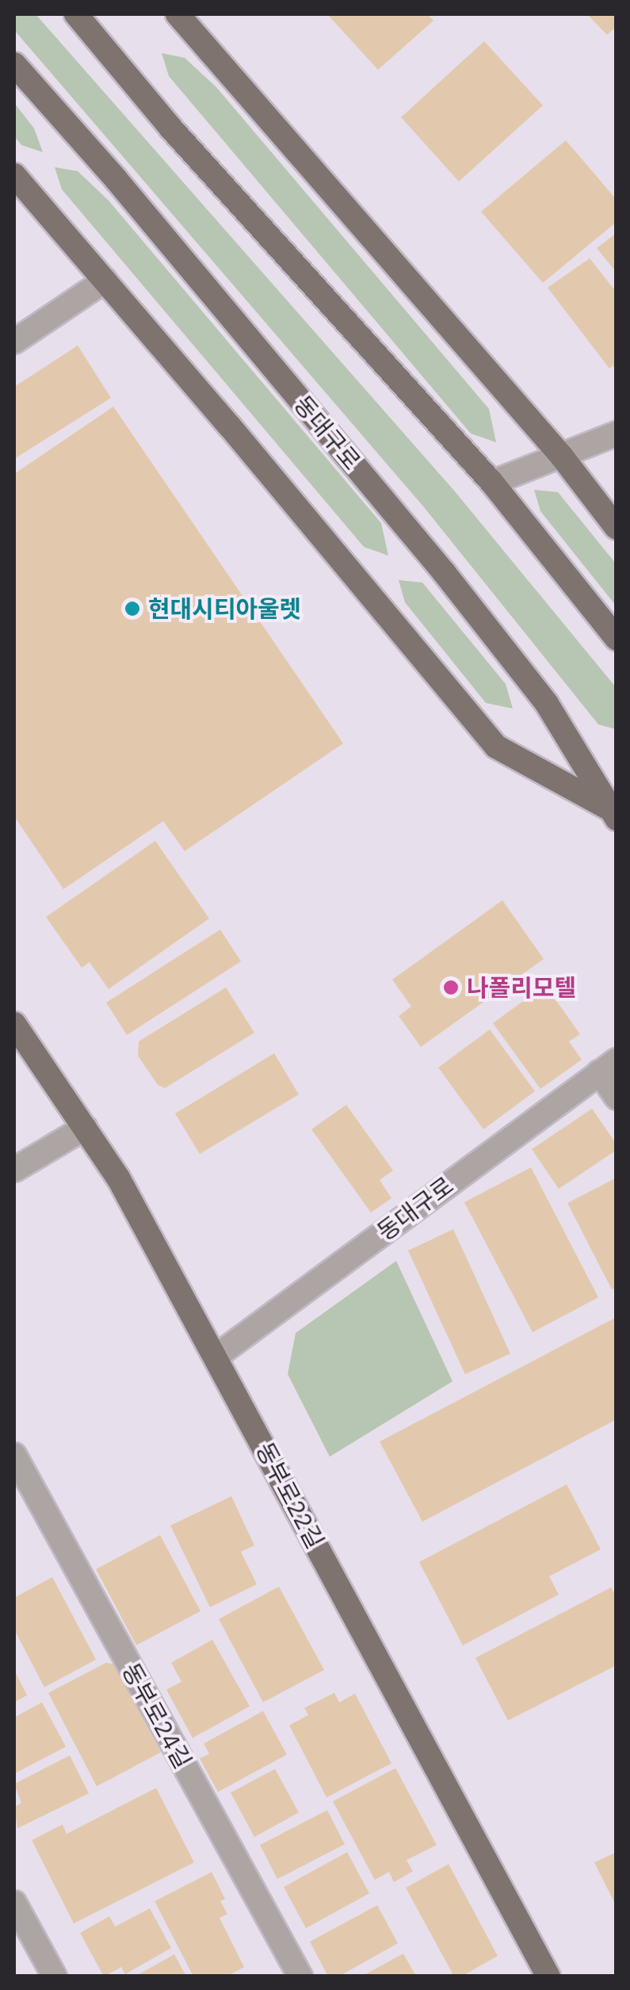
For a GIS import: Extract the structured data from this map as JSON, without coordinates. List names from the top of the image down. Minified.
{"streets":{"main road":["동대구로","동부로22길"],"street":["동부로24길"]},"crossings":[["동대구로","동부로22길"]],"places":["현대시티아울렛","나폴리모텔"]}
